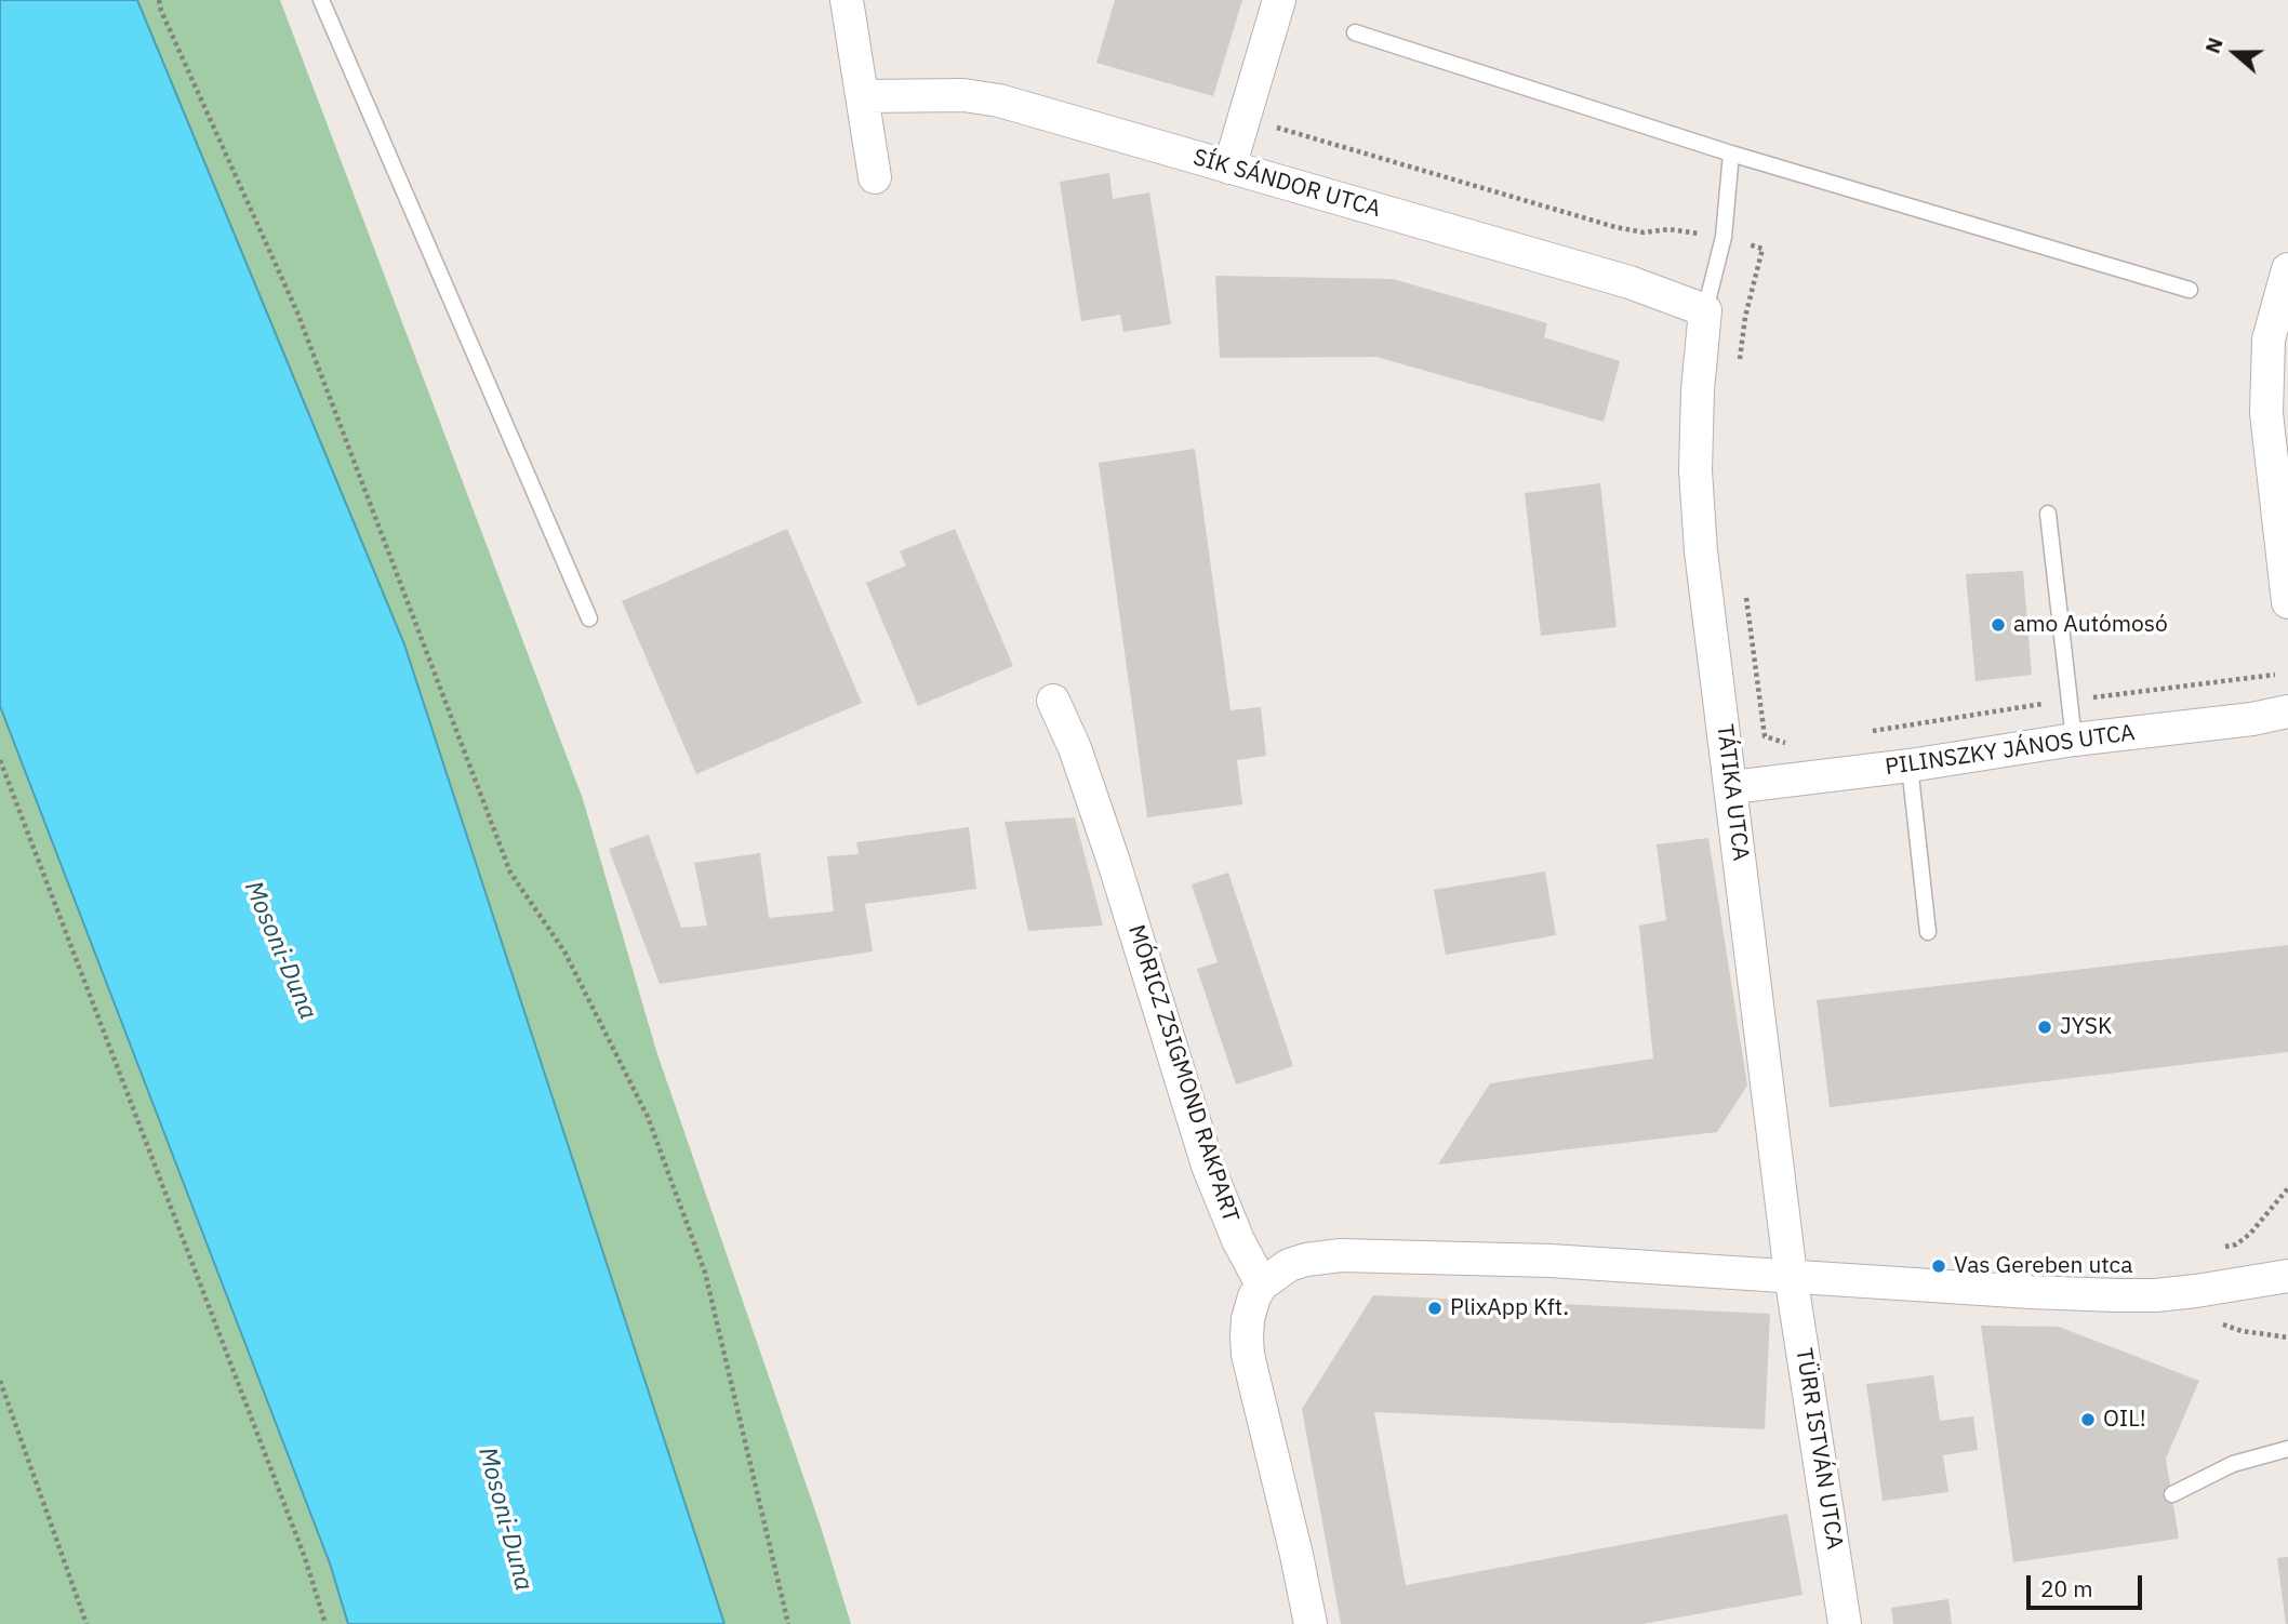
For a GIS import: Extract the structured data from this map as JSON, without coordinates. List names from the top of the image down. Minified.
{"streets":{"street":["SÍK SÁNDOR UTCA","PILINSZKY JÁNOS UTCA","TÁTIKA UTCA","MÓRICZ ZSIGMOND RAKPART","TÜRR ISTVÁN UTCA"]},"crossings":[["SÍK SÁNDOR UTCA","TÁTIKA UTCA"],["PILINSZKY JÁNOS UTCA","TÁTIKA UTCA"],["TÁTIKA UTCA","TÜRR ISTVÁN UTCA"]],"water":["Mosoni-Duna"],"places":["amo Autómosó","JYSK","Vas Gereben utca","PlixApp Kft.","OIL!"],"scale_bar":"20 m","north":"left"}
